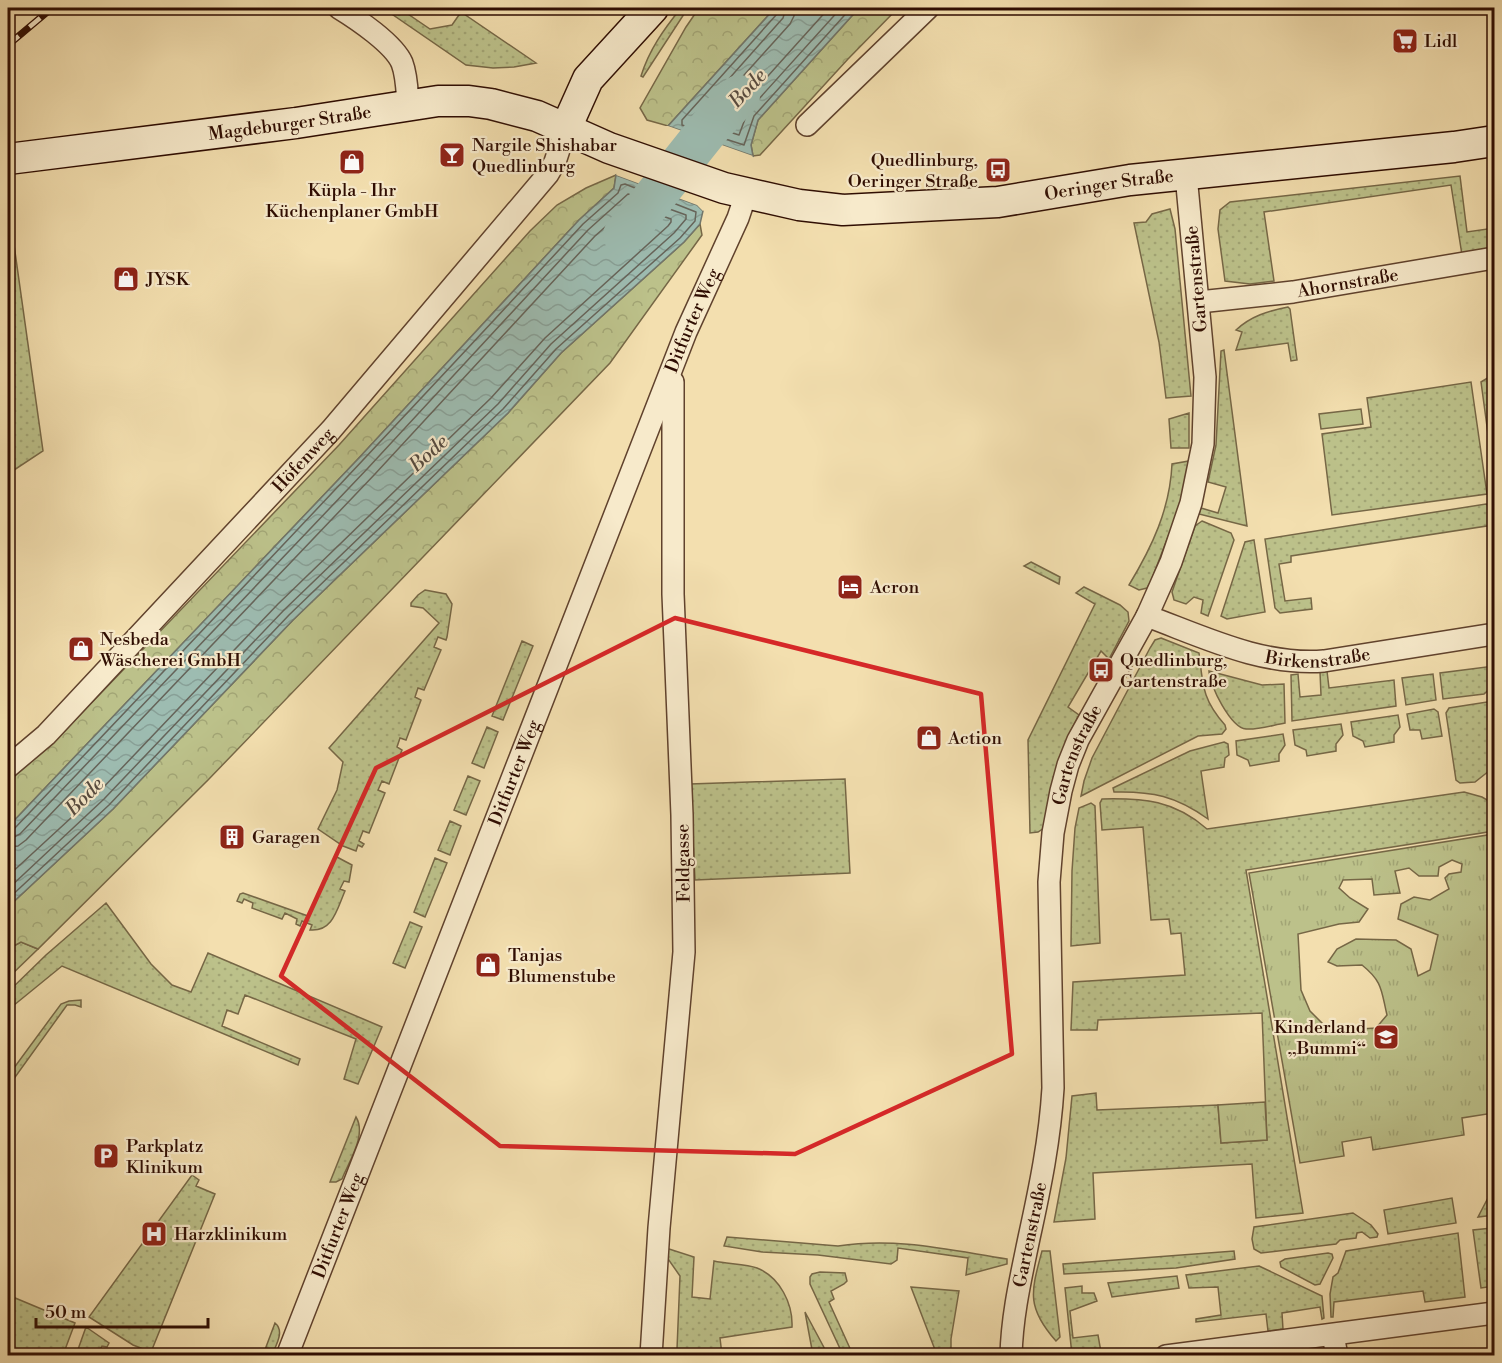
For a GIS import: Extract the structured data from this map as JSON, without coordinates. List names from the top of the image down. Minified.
{"streets":{"main road":["Magdeburger Straße","Oeringer Straße"],"street":["Gartenstraße","Ahornstraße","Ditfurter Weg","Höfenweg","Birkenstraße","Feldgasse"]},"crossings":[["Magdeburger Straße","Oeringer Straße"],["Magdeburger Straße","Höfenweg"],["Oeringer Straße","Gartenstraße"],["Oeringer Straße","Ditfurter Weg"],["Gartenstraße","Ahornstraße"],["Gartenstraße","Birkenstraße"],["Ditfurter Weg","Feldgasse"]],"water":["Bode"],"places":{"supermarket":["Lidl"],"bar":["Nargile Shishabar Quedlinburg"],"shop":["Küpla - Ihr Küchenplaner GmbH","JYSK","Nesbeda Wäscherei GmbH","Action","Tanjas Blumenstube"],"bus stop":["Quedlinburg, Oeringer Straße","Quedlinburg, Gartenstraße"],"hotel":["Acron"],"building":["Garagen"],"school or university":["Kinderland „Bummi“"],"parking":["Parkplatz Klinikum"],"hospital":["Harzklinikum"]},"scale_bar":"50 m"}
